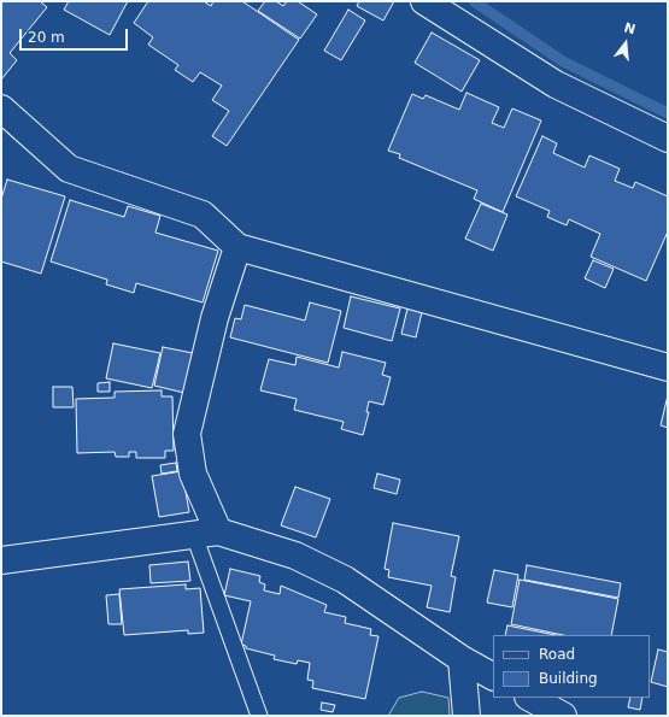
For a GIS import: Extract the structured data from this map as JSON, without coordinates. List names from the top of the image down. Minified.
{"legend":["Road","Building"],"scale_bar":"20 m","north":"top"}
